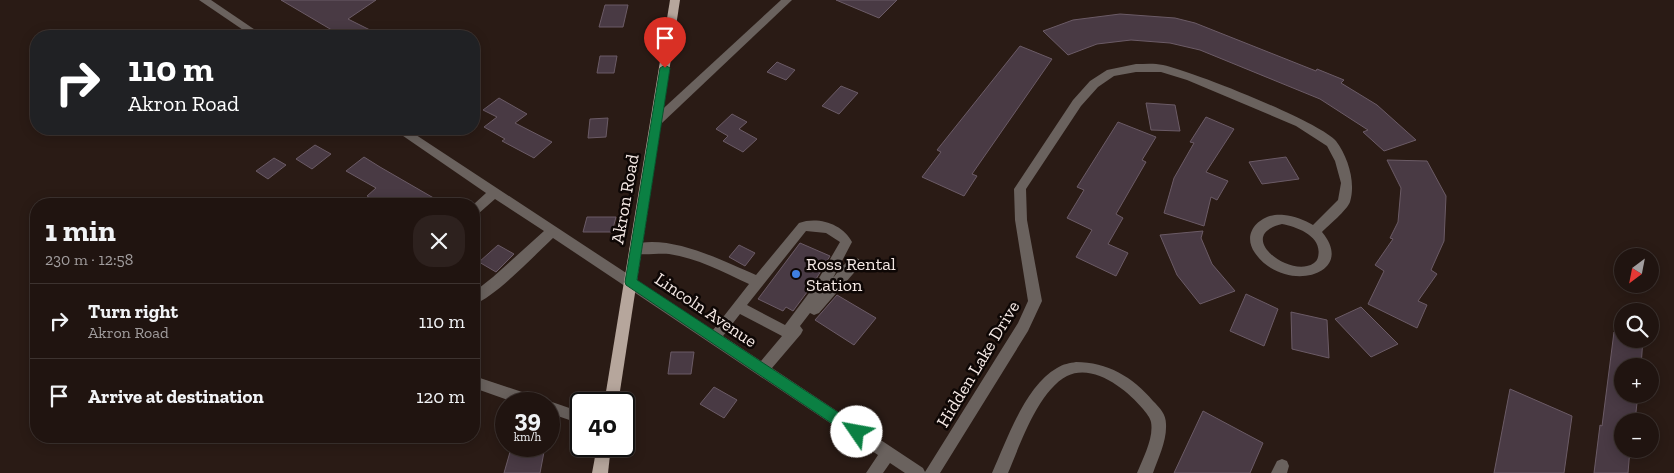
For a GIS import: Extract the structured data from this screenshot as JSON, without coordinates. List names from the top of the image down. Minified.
{"streets":{"main road":["Akron Road"],"street":["Lincoln Avenue","Hidden Lake Drive"]},"crossings":[["Akron Road","Lincoln Avenue"]],"places":["Ross Rental Station"],"north":"bottom left","page":{"turn":["110 m","Akron Road"],"heading":["1 min","230 m · 12:58"],"map_buttons":["+","−"],"list":[{"name":"Turn right","note":"Akron Road","value":"110 m"},{"name":"Arrive at destination","value":"120 m"}],"speed":"39 km/h","limit":"40"}}
